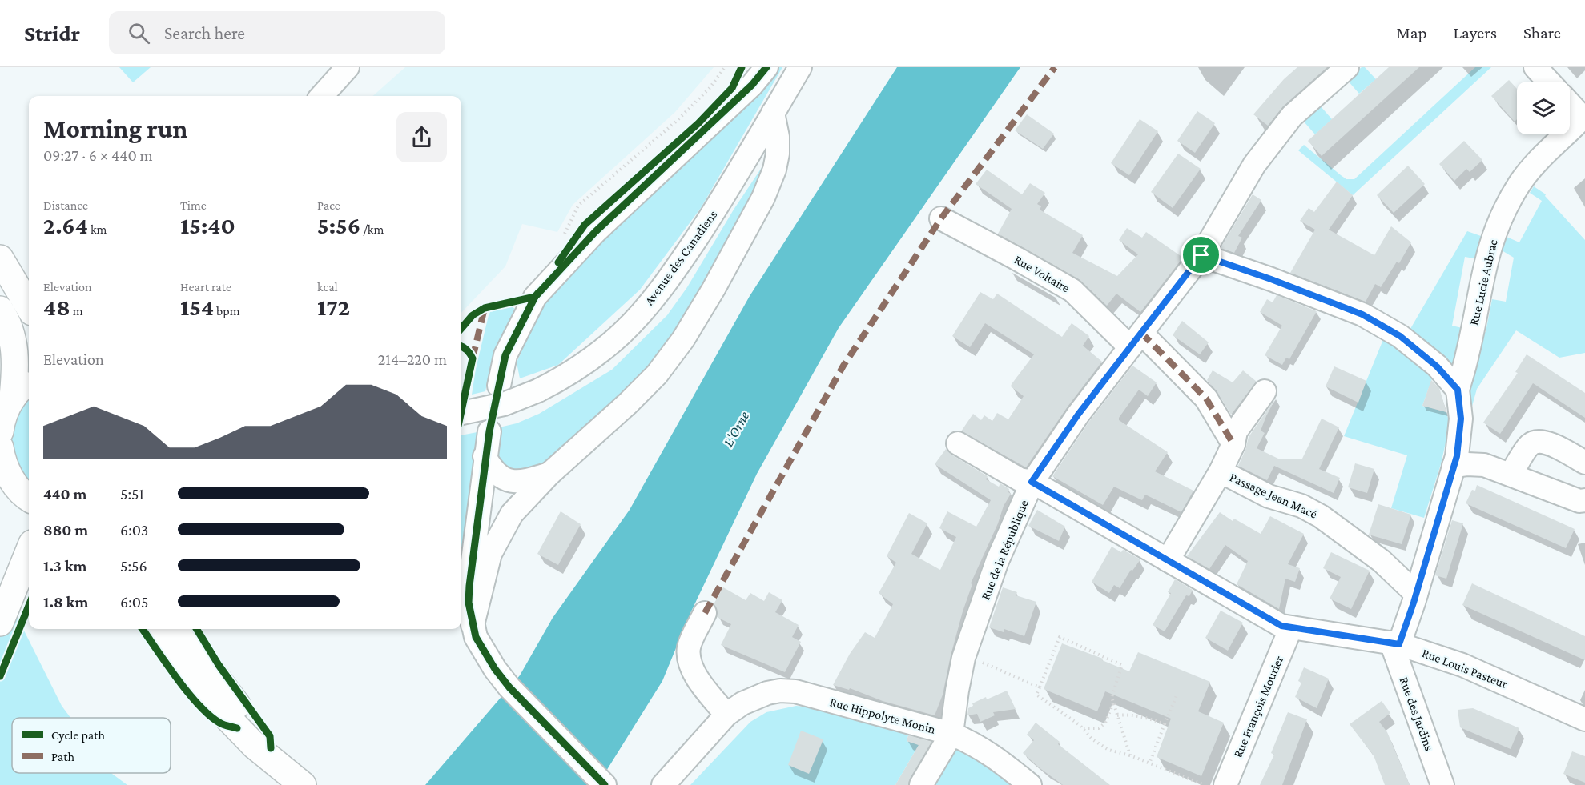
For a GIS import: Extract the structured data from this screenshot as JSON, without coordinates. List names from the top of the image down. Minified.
{"streets":{"street":["Avenue des Canadiens","Rue Voltaire","Rue Lucie Aubrac","Passage Jean Macé","Rue de la République","Rue Louis Pasteur","Rue François Mourier","Rue des Jardins","Rue Hippolyte Monin"]},"crossings":[["Rue Voltaire","Rue de la République"],["Rue de la République","Rue Louis Pasteur"],["Rue de la République","Rue Hippolyte Monin"],["Rue Louis Pasteur","Rue François Mourier"],["Rue Louis Pasteur","Rue des Jardins"]],"water":["L'Orne"],"legend":["Cycle path","Path"],"page":{"header":"Stridr","search":"Search here","nav":["Map","Layers","Share"],"heading":["Morning run","09:27 · 6 × 440 m"],"stats":[["Distance","2.64 km"],["Time","15:40"],["Pace","5:56 /km"],["Elevation","48 m"],["Heart rate","154 bpm"],["kcal","172"]],"chart":["Elevation","214–220 m"],"list":[{"name":"440 m","note":"5:51"},{"name":"880 m","note":"6:03"},{"name":"1.3 km","note":"5:56"},{"name":"1.8 km","note":"6:05"}]}}
